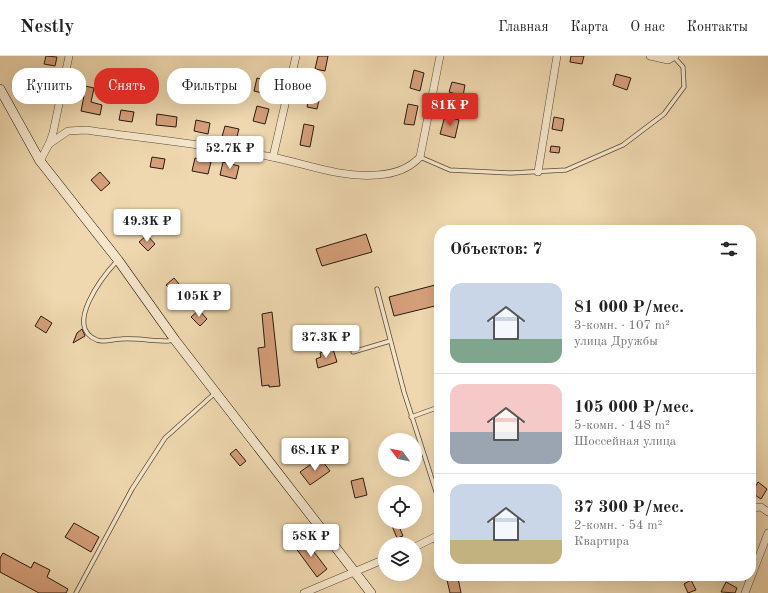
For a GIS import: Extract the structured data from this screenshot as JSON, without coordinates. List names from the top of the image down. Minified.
{"north":"top left","page":{"header":"Nestly","nav":["Главная","Карта","О нас","Контакты"],"chip":["Купить","Снять","Фильтры","Новое"],"price":["81K ₽","52.7K ₽","49.3K ₽","105K ₽","37.3K ₽","68.1K ₽","58K ₽"],"heading":"Объектов: 7","list":[{"name":"81 000 ₽/мес.","note":"3-комн. · 107 m² · улица Дружбы"},{"name":"105 000 ₽/мес.","note":"5-комн. · 148 m² · Шоссейная улица"},{"name":"37 300 ₽/мес.","note":"2-комн. · 54 m² · Квартира"}]}}
